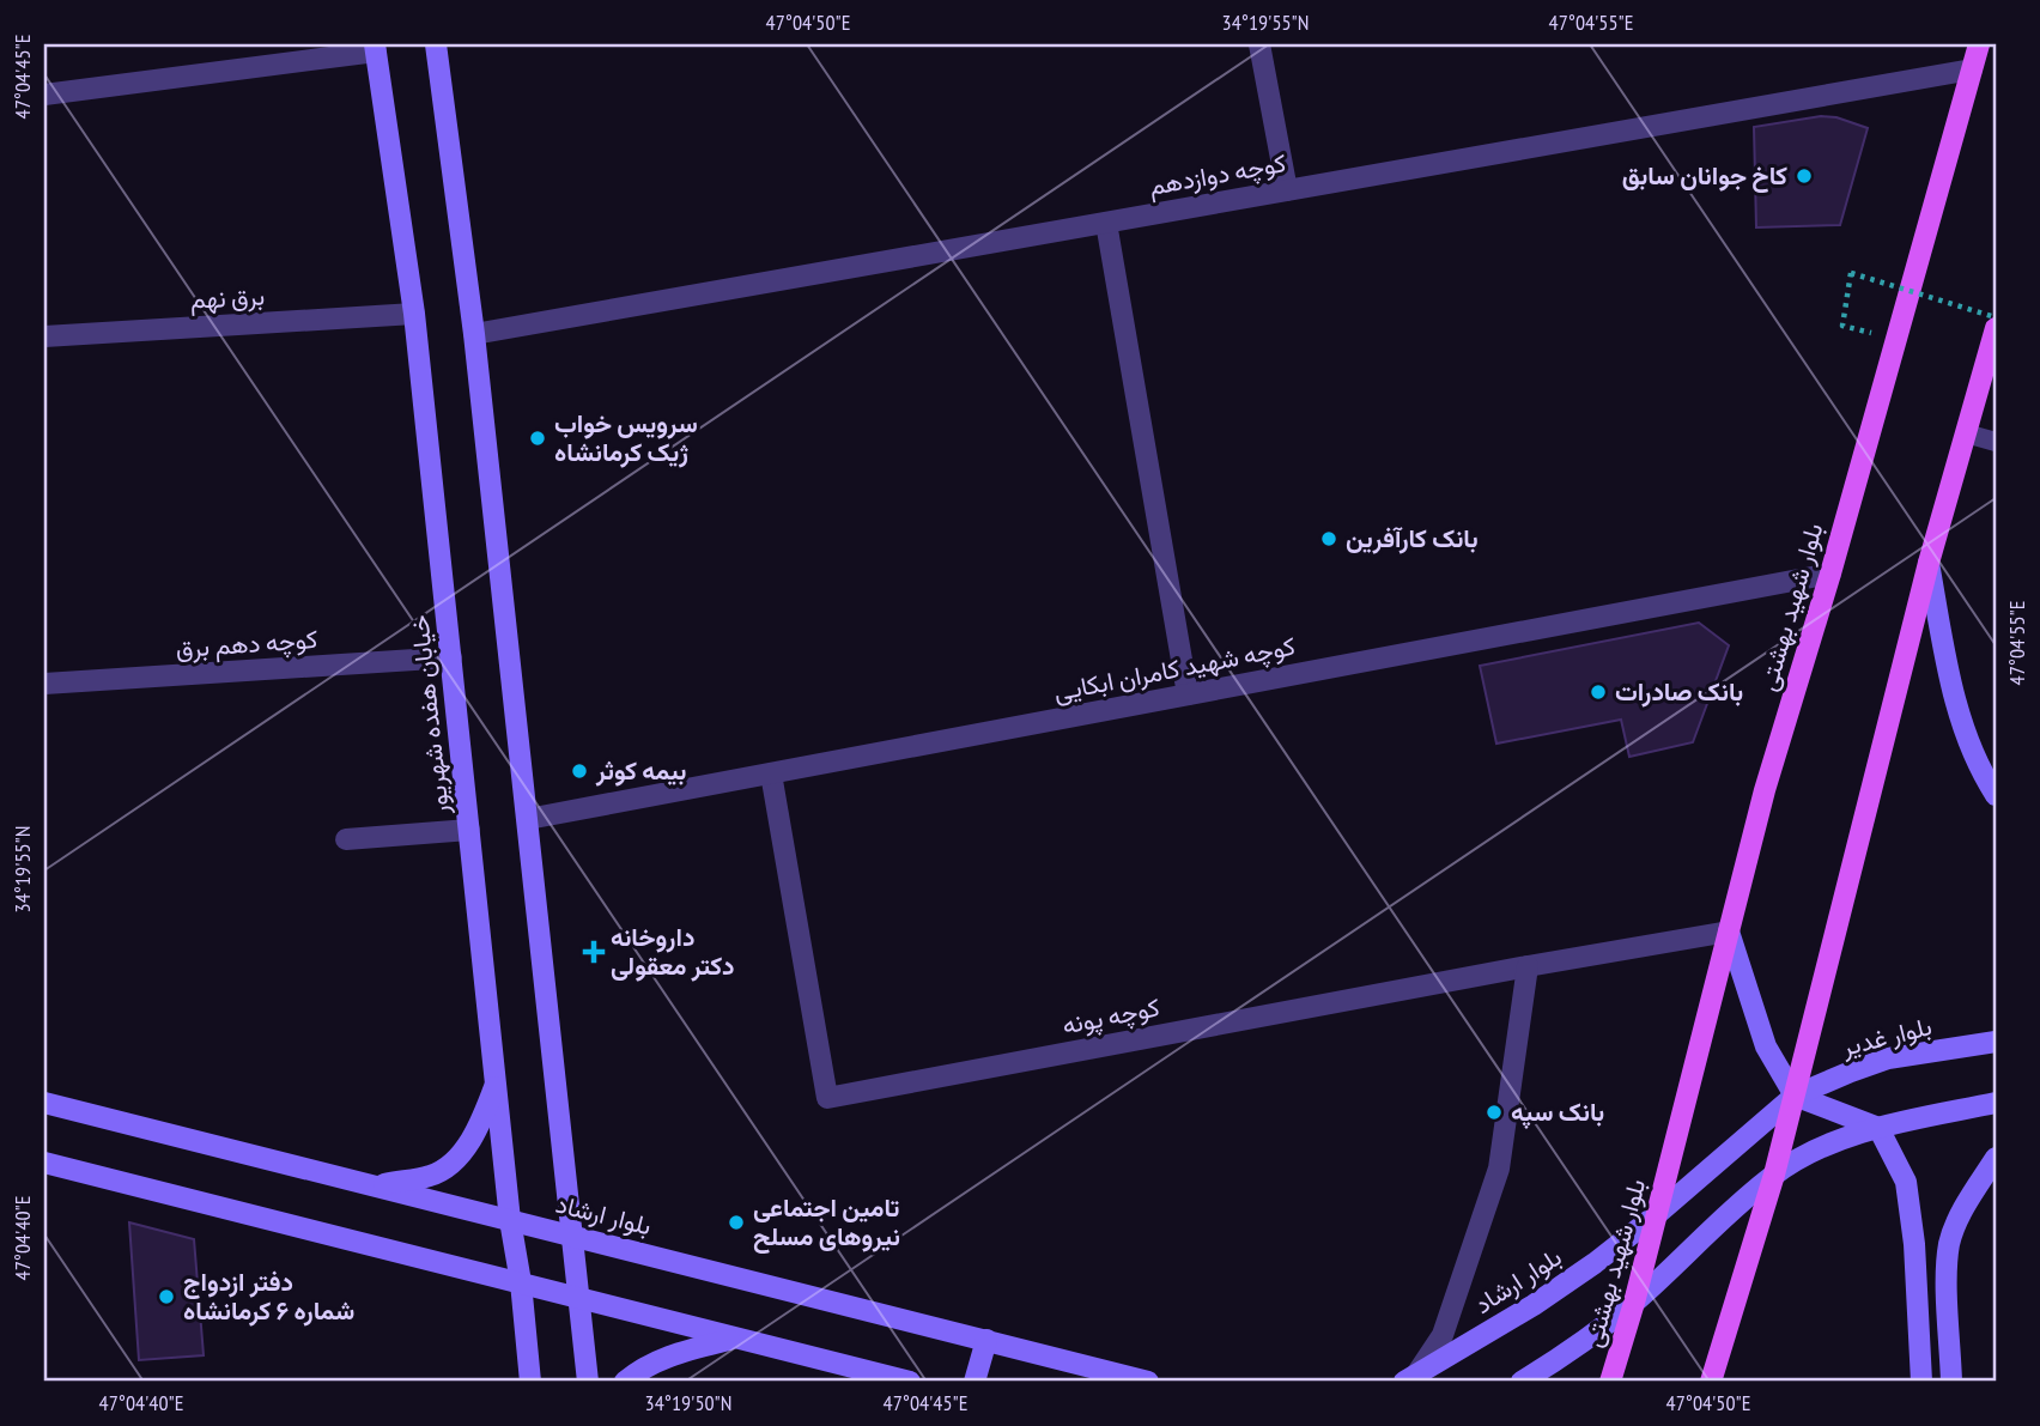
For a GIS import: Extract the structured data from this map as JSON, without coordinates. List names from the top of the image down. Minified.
{"streets":{"main road":["بلوار شهید بهشتی","خیابان هفده شهریور","بلوار غدیر","بلوار ارشاد"],"street":["کوچه دوازدهم","برق نهم","کوچه دهم برق","کوچه شهید کامران ابکایی","کوچه پونه"]},"crossings":[["کوچه دوازدهم","بلوار شهید بهشتی"],["برق نهم","خیابان هفده شهریور"],["بلوار شهید بهشتی","کوچه شهید کامران ابکایی"],["بلوار شهید بهشتی","کوچه پونه"],["بلوار شهید بهشتی","بلوار غدیر"],["بلوار شهید بهشتی","بلوار ارشاد"],["کوچه دهم برق","خیابان هفده شهریور"],["کوچه شهید کامران ابکایی","کوچه پونه"],["خیابان هفده شهریور","بلوار ارشاد"],["بلوار غدیر","بلوار ارشاد"]],"places":{"other":["کاخ جوانان سابق","سرویس خواب ژیک کرمانشاه","بانک کارآفرین","بانک صادرات","بیمه کوثر","بانک سپه","تامین اجتماعی نیروهای مسلح","دفتر ازدواج شماره ۶ کرمانشاه"],"health":["داروخانه دکتر معقولی"]},"coordinates":["47°04'50\"E","34°19'55\"N","47°04'55\"E","47°04'45\"E","47°04'40\"E","34°19'50\"N"]}
